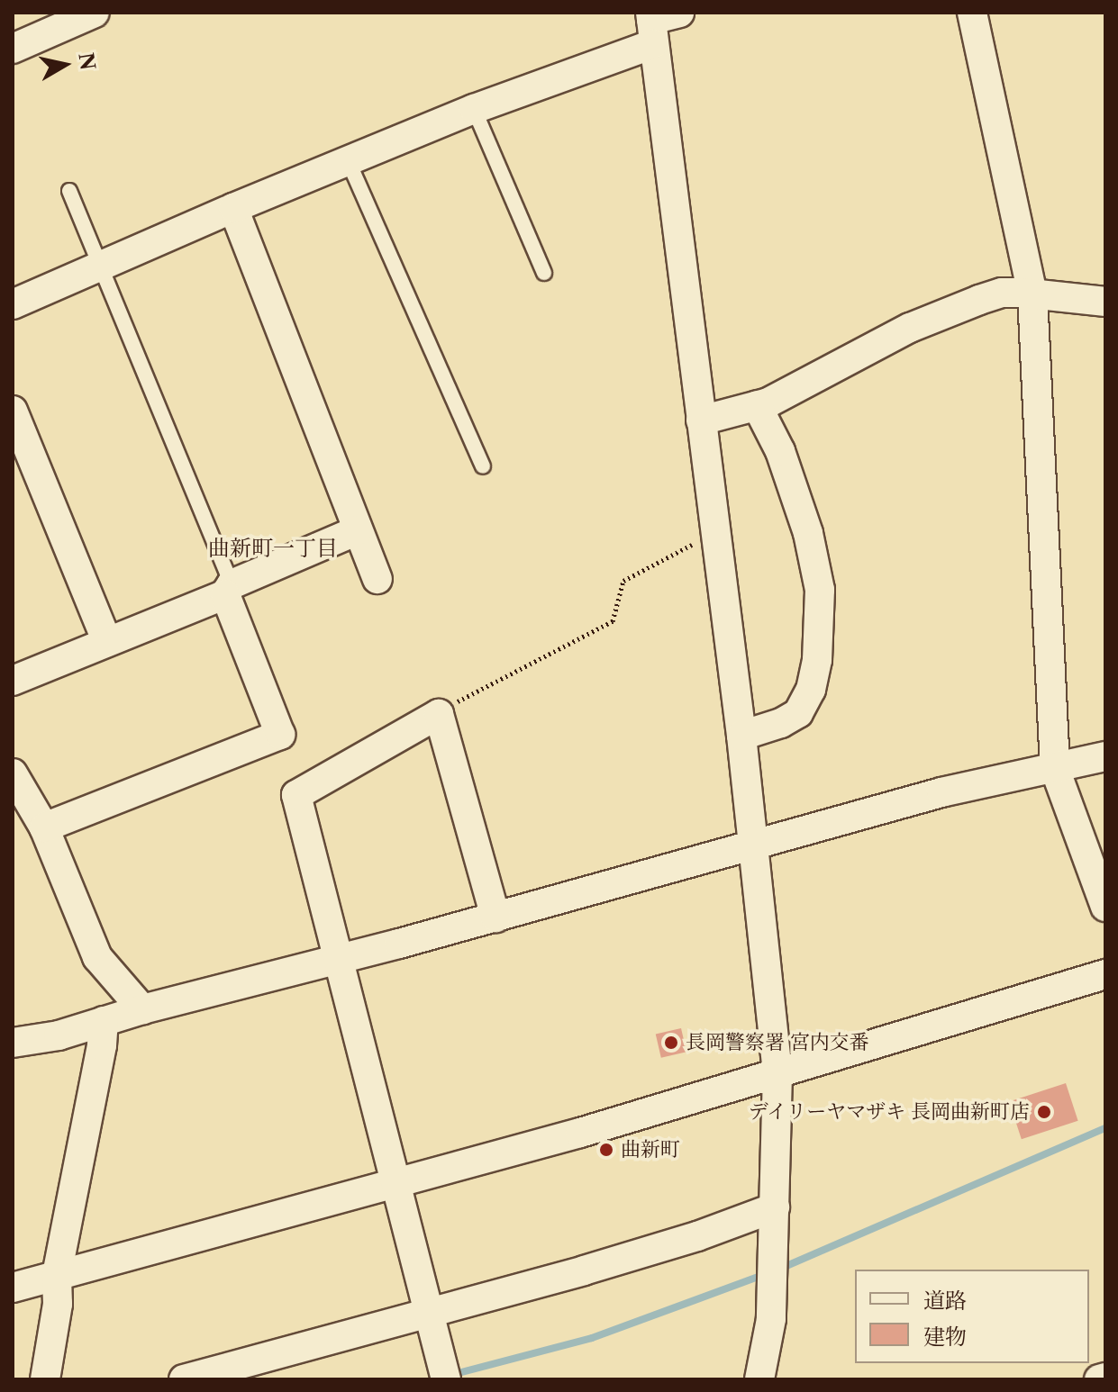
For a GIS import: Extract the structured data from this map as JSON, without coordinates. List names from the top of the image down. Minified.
{"districts":["曲新町一丁目"],"places":["長岡警察署 宮内交番","デイリーヤマザキ 長岡曲新町店","曲新町"],"legend":["道路","建物"],"north":"right"}
